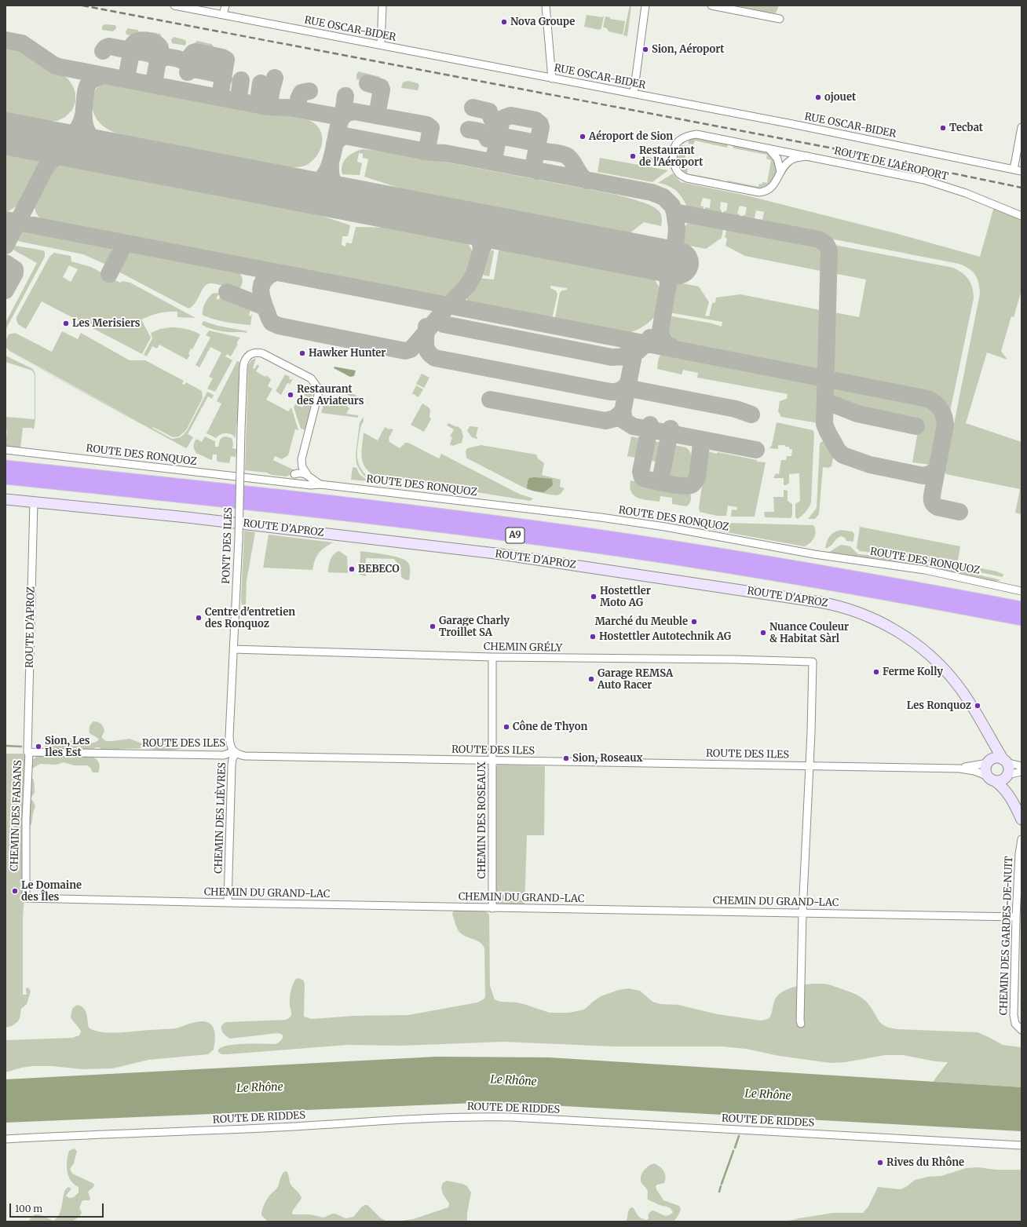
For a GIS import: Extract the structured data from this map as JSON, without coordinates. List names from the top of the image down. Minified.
{"streets":{"highway":["A9"],"street":["RUE OSCAR-BIDER","ROUTE DE L'AÉROPORT","ROUTE DES RONQUOZ","ROUTE D'APROZ","PONT DES ILES","CHEMIN GRÉLY","ROUTE DES ILES","CHEMIN DES FAISANS","CHEMIN DES LIÈVRES","CHEMIN DES ROSEAUX","CHEMIN DU GRAND-LAC","CHEMIN DES GARDES-DE-NUIT","ROUTE DE RIDDES"]},"crossings":[["ROUTE D'APROZ","ROUTE DES ILES"],["ROUTE D'APROZ","CHEMIN DES FAISANS"],["PONT DES ILES","CHEMIN GRÉLY"],["PONT DES ILES","ROUTE DES ILES"],["PONT DES ILES","CHEMIN DES LIÈVRES"],["CHEMIN GRÉLY","ROUTE DES ILES"],["CHEMIN GRÉLY","CHEMIN DES ROSEAUX"],["ROUTE DES ILES","CHEMIN DES FAISANS"],["ROUTE DES ILES","CHEMIN DES LIÈVRES"],["ROUTE DES ILES","CHEMIN DES ROSEAUX"],["CHEMIN DES FAISANS","CHEMIN DU GRAND-LAC"],["CHEMIN DES LIÈVRES","CHEMIN DU GRAND-LAC"],["CHEMIN DES ROSEAUX","CHEMIN DU GRAND-LAC"],["CHEMIN DU GRAND-LAC","CHEMIN DES GARDES-DE-NUIT"]],"water":["Le Rhône"],"places":["Nova Groupe","Sion, Aéroport","ojouet","Tecbat","Aéroport de Sion","Restaurant de l'Aéroport","Les Merisiers","Hawker Hunter","Restaurant des Aviateurs","BEBECO","Hostettler Moto AG","Centre d'entretien des Ronquoz","Marché du Meuble","Garage Charly Troillet SA","Nuance Couleur & Habitat Sàrl","Hostettler Autotechnik AG","Ferme Kolly","Garage REMSA Auto Racer","Les Ronquoz","Cône de Thyon","Sion, Les Iles Est","Sion, Roseaux","Le Domaine des Îles","Rives du Rhône"],"scale_bar":"100 m"}
